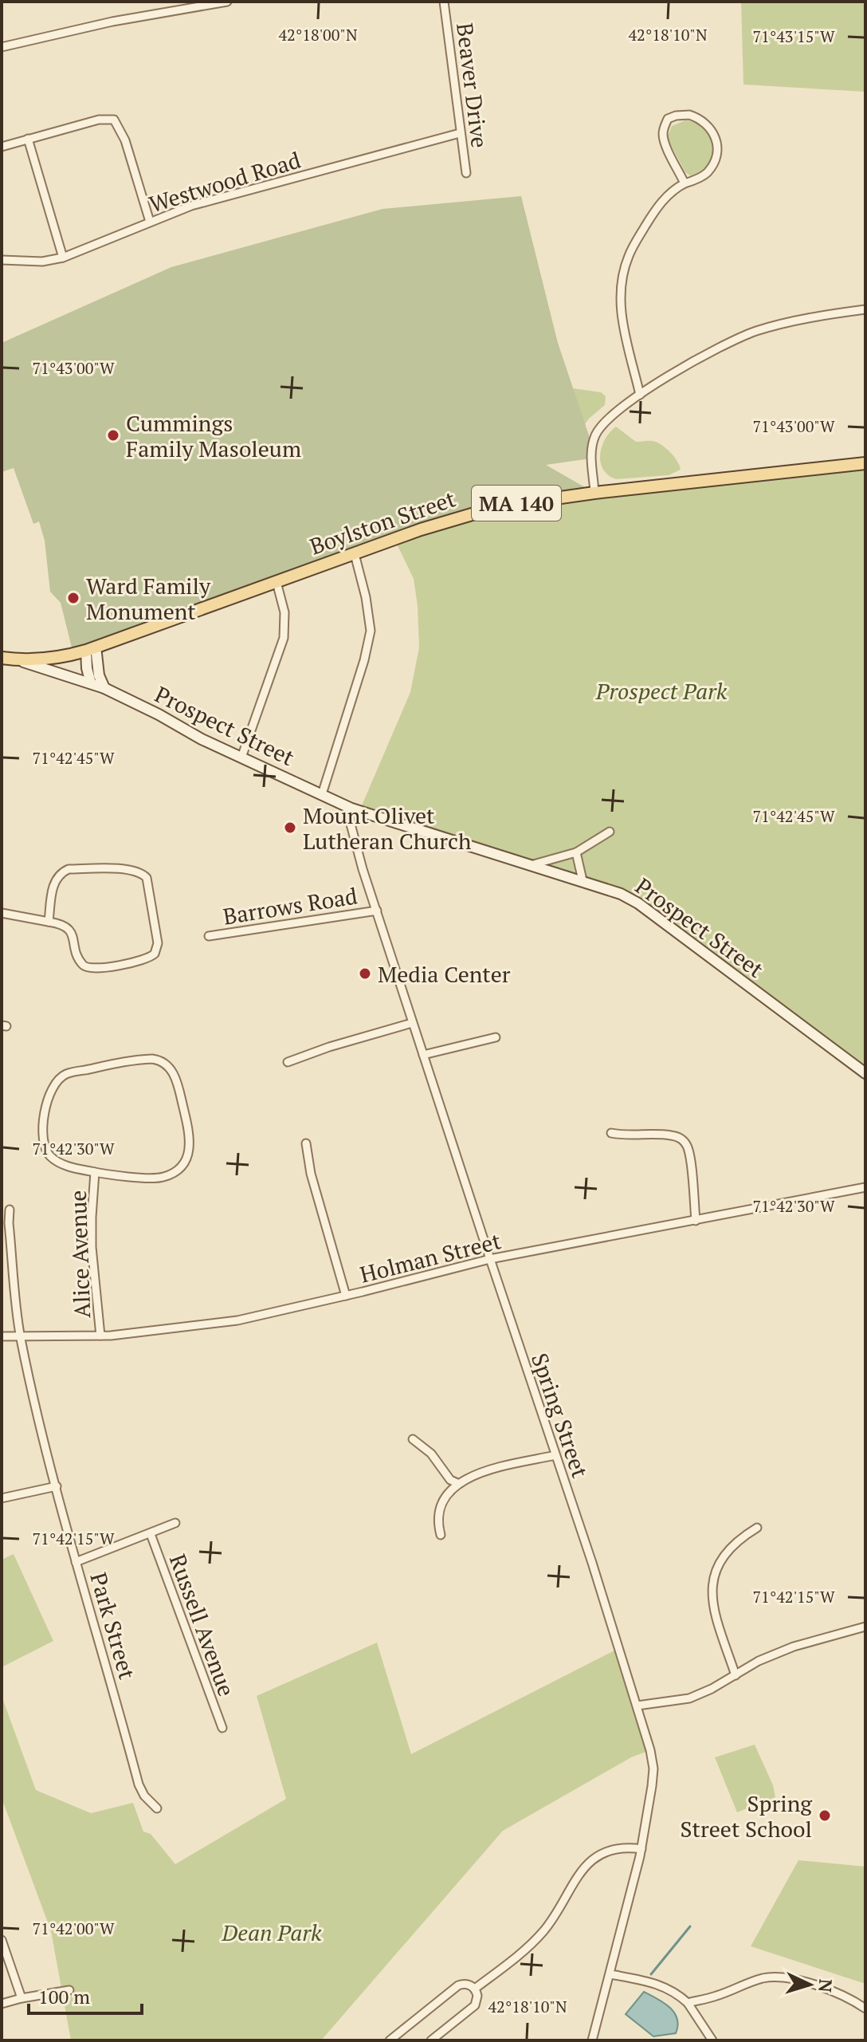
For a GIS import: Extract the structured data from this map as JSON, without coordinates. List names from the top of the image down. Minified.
{"streets":{"main road":["MA 140","Boylston Street"],"street":["Beaver Drive","Westwood Road","Prospect Street","Barrows Road","Alice Avenue","Holman Street","Spring Street","Russell Avenue","Park Street"]},"crossings":[["Beaver Drive","Westwood Road"],["Boylston Street","Prospect Street"],["Prospect Street","Spring Street"],["Barrows Road","Spring Street"],["Alice Avenue","Holman Street"],["Holman Street","Spring Street"],["Holman Street","Park Street"]],"parks":["Prospect Park","Dean Park"],"places":["Cummings Family Masoleum","Ward Family Monument","Mount Olivet Lutheran Church","Media Center","Spring Street School"],"scale_bar":"100 m","north":"right","coordinates":["42°18'00\"N","42°18'10\"N","71°43'15\"W","71°43'00\"W","71°42'45\"W","71°42'30\"W","71°42'15\"W","71°42'00\"W"]}
